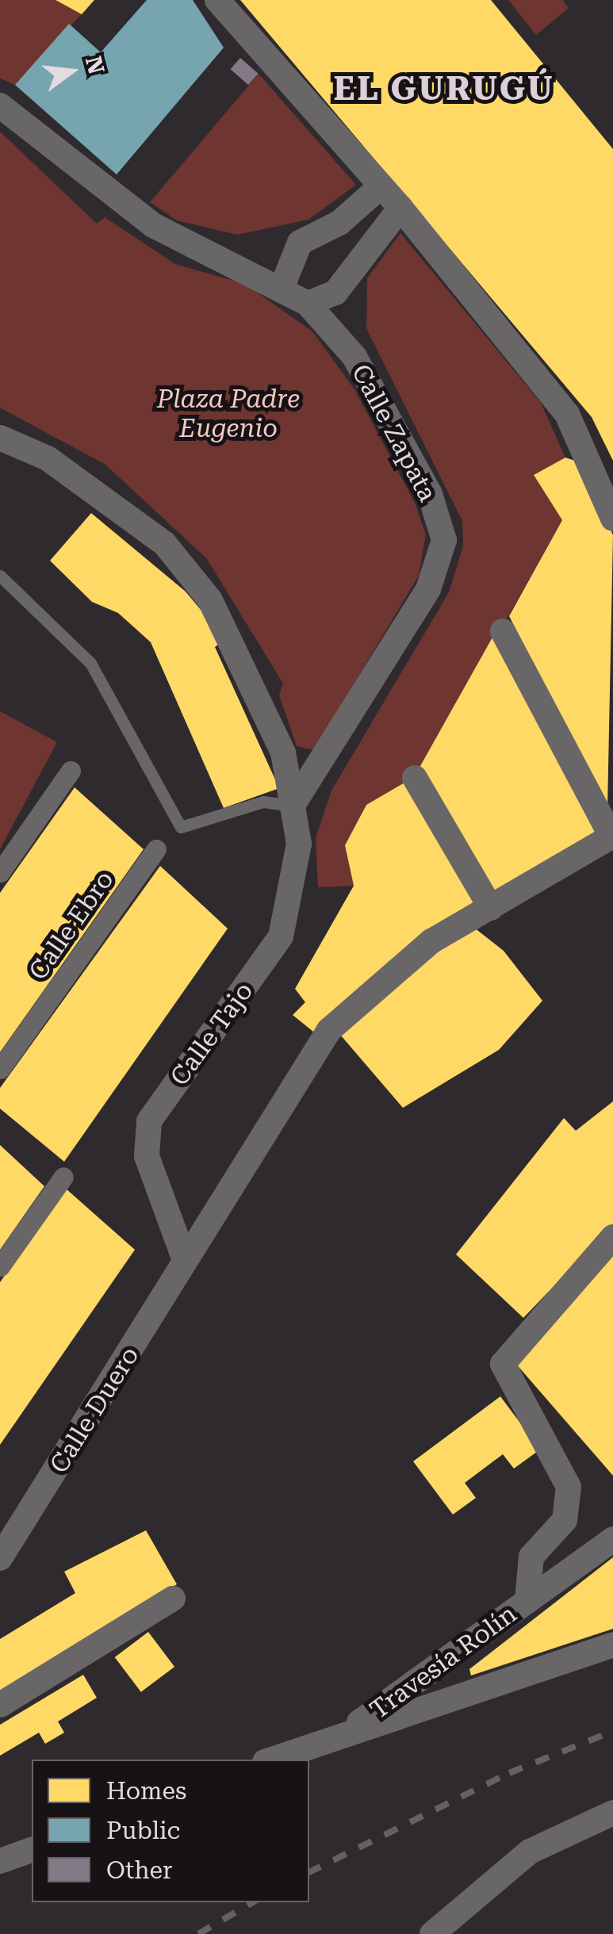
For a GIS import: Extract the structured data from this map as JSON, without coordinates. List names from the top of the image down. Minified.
{"streets":{"street":["Calle Zapata","Calle Ebro","Calle Tajo","Calle Duero","Travesía Rolín"]},"crossings":[["Calle Zapata","Calle Tajo"],["Calle Tajo","Calle Duero"]],"districts":["EL GURUGÚ"],"parks":["Plaza Padre Eugenio"],"legend":["Homes","Public","Other"],"north":"right"}
